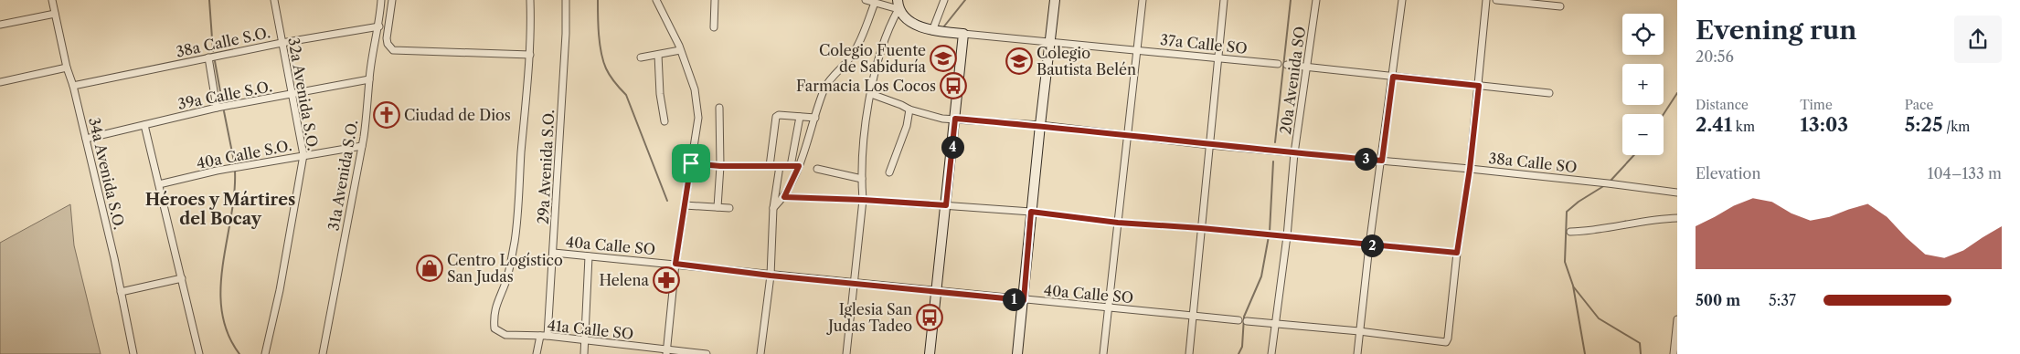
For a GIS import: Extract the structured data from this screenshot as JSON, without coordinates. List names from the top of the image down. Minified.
{"streets":{"street":["38a Calle S.O.","37a Calle SO","20a Avenida SO","32a Avenida S.O.","39a Calle S.O.","40a Calle S.O.","38a Calle SO","29a Avenida S.O.","34a Avenida S.O.","31a Avenida S.O.","40a Calle SO","41a Calle SO"]},"crossings":[["38a Calle S.O.","32a Avenida S.O."],["38a Calle S.O.","34a Avenida S.O."],["38a Calle S.O.","31a Avenida S.O."],["20a Avenida SO","38a Calle SO"],["32a Avenida S.O.","39a Calle S.O."],["32a Avenida S.O.","40a Calle S.O."],["39a Calle S.O.","34a Avenida S.O."],["39a Calle S.O.","31a Avenida S.O."],["40a Calle S.O.","31a Avenida S.O."],["29a Avenida S.O.","40a Calle SO"],["29a Avenida S.O.","41a Calle SO"]],"districts":["Héroes y Mártires del Bocay"],"places":{"school or university":["Colegio Fuente de Sabiduría","Colegio Bautista Belén"],"bus stop":["Farmacia Los Cocos","Iglesia San Judas Tadeo"],"church":["Ciudad de Dios"],"shop":["Centro Logístico San Judas"],"pharmacy":["Helena"]},"page":{"heading":["Evening run","20:56"],"map_buttons":["+","−"],"stats":[["Distance","2.41 km"],["Time","13:03"],["Pace","5:25 /km"]],"pins":["4","3","2","1"],"chart":["Elevation","104–133 m"],"list":[{"name":"500 m","note":"5:37"}]}}
